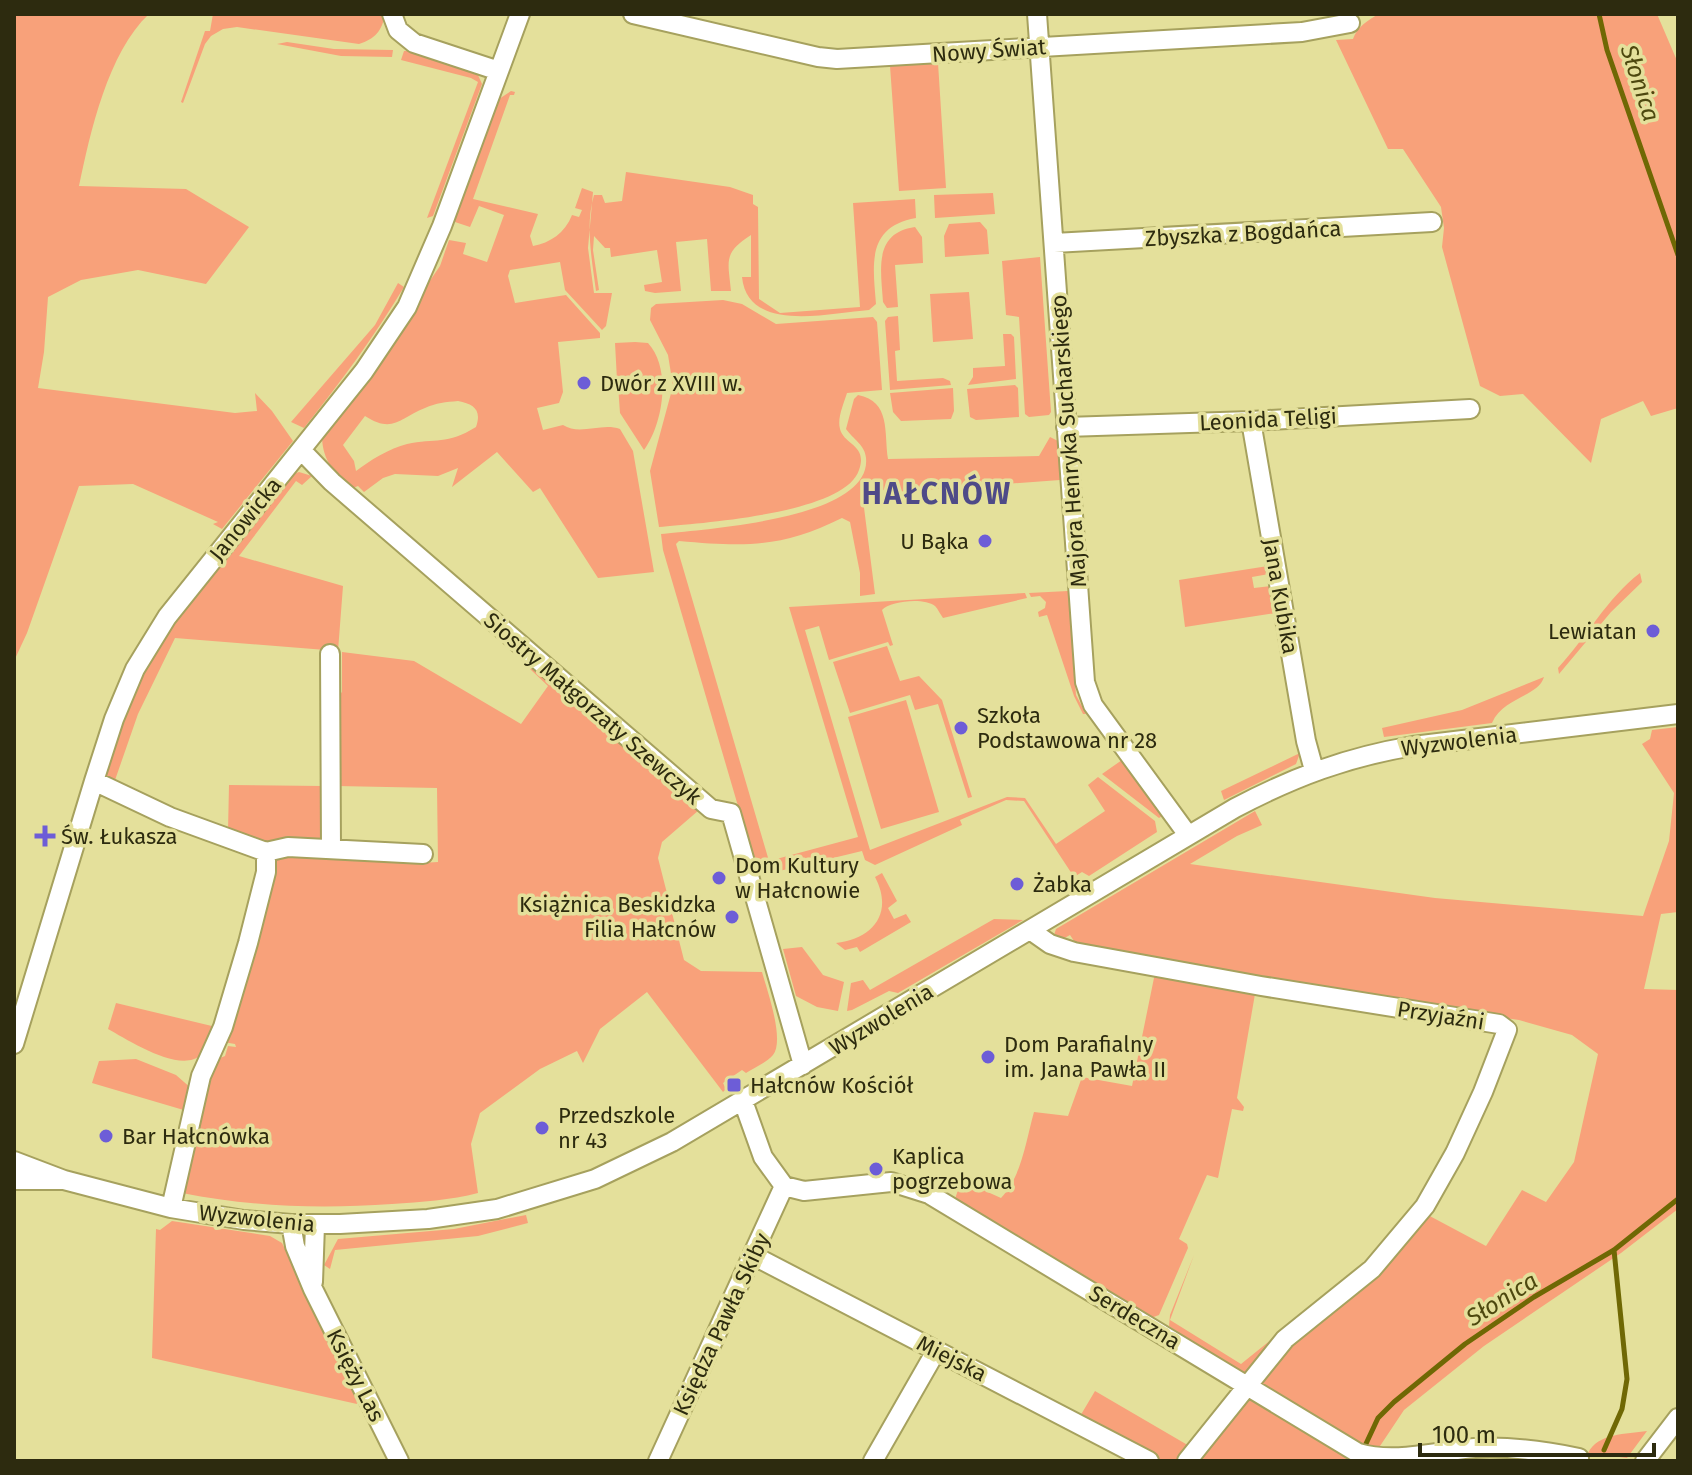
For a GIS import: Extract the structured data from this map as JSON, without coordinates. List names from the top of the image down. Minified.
{"streets":{"street":["Nowy Świat","Zbyszka z Bogdańca","Leonida Teligi","Majora Henryka Sucharskiego","Janowicka","Jana Kubika","Siostry Małgorzaty Szewczyk","Wyzwolenia","Przyjaźni","Serdeczna","Księdza Pawła Skiby","Miejska","Księży Las"]},"crossings":[["Nowy Świat","Majora Henryka Sucharskiego"],["Zbyszka z Bogdańca","Majora Henryka Sucharskiego"],["Leonida Teligi","Majora Henryka Sucharskiego"],["Leonida Teligi","Jana Kubika"],["Majora Henryka Sucharskiego","Wyzwolenia"],["Janowicka","Siostry Małgorzaty Szewczyk"],["Jana Kubika","Wyzwolenia"],["Siostry Małgorzaty Szewczyk","Wyzwolenia"],["Wyzwolenia","Przyjaźni"],["Wyzwolenia","Księży Las"],["Przyjaźni","Serdeczna"],["Serdeczna","Księdza Pawła Skiby"],["Księdza Pawła Skiby","Miejska"]],"districts":["HAŁCNÓW"],"water":["Słonica"],"places":{"other":["Dwór z XVIII w.","U Bąka","Lewiatan","Szkoła Podstawowa nr 28","Dom Kultury w Hałcnowie","Żabka","Książnica Beskidzka Filia Hałcnów","Dom Parafialny im. Jana Pawła II","Przedszkole nr 43","Bar Hałcnówka","Kaplica pogrzebowa"],"health":["Św. Łukasza"],"transit":["Hałcnów Kościół"]},"scale_bar":"100 m"}
